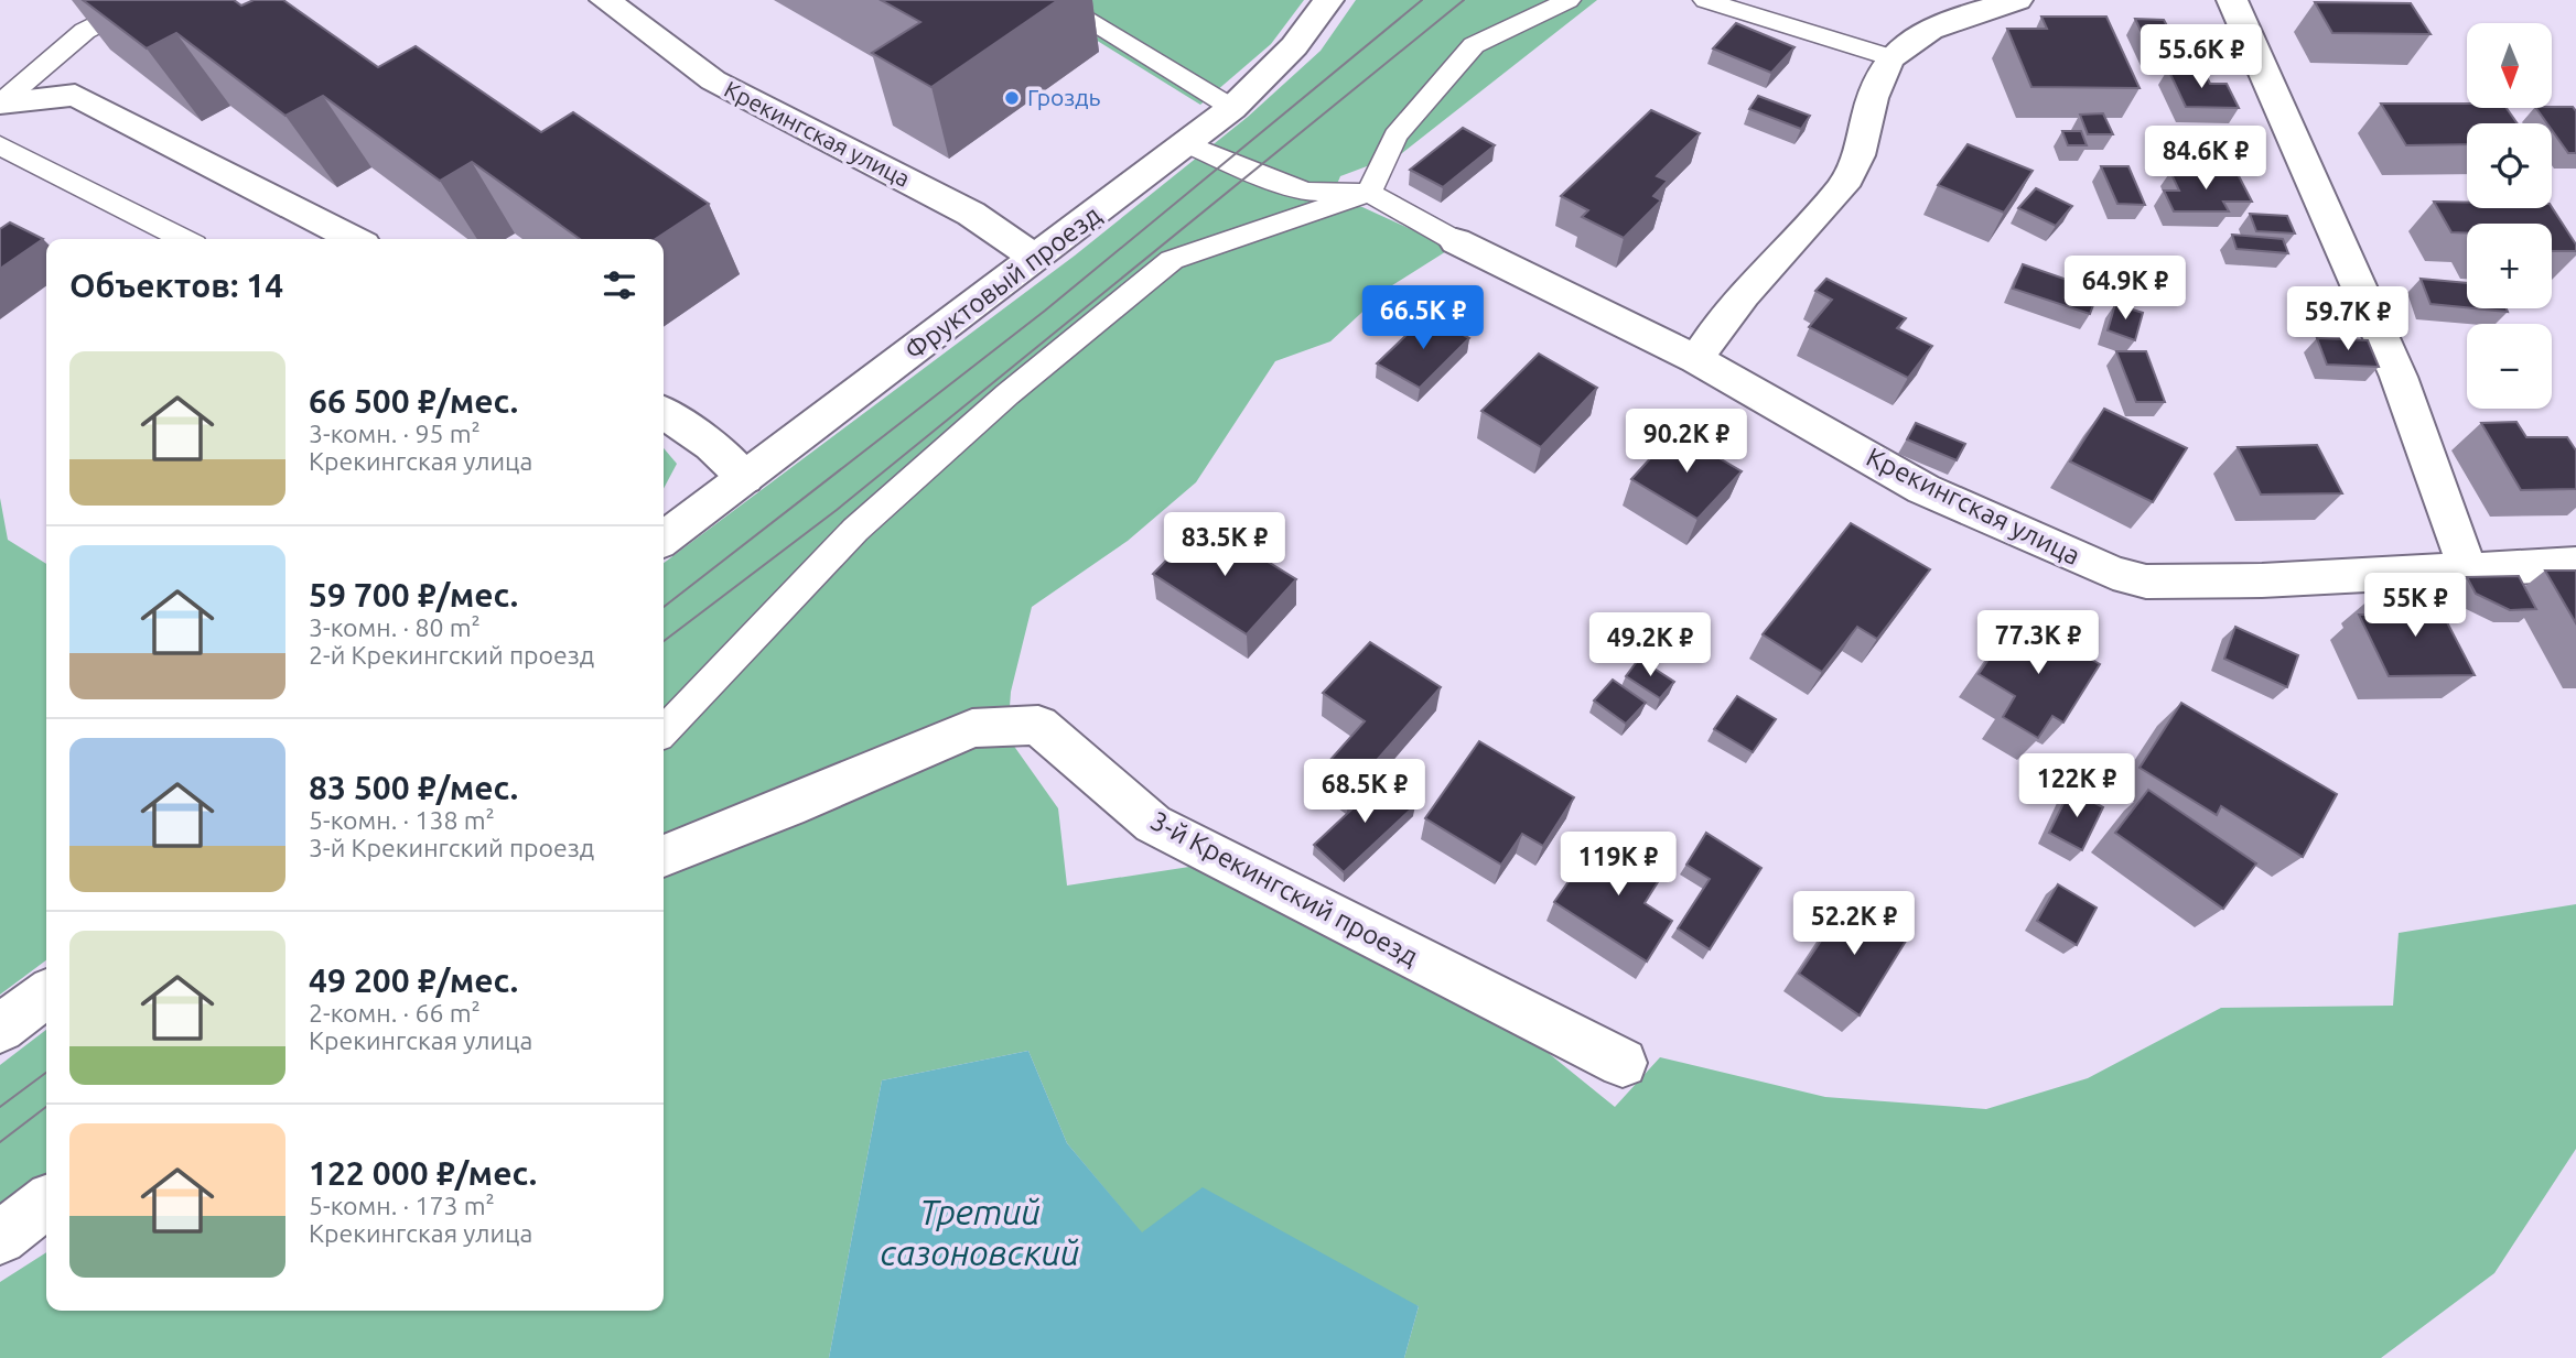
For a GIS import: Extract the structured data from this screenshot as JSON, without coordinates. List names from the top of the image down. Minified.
{"streets":{"street":["Крекингская улица","Фруктовый проезд","3-й Крекингский проезд"]},"crossings":[["Крекингская улица","Фруктовый проезд"]],"water":["Третий сазоновский"],"places":["Гроздь"],"north":"bottom","page":{"map_buttons":["+","−"],"price":["55.6K ₽","84.6K ₽","64.9K ₽","66.5K ₽","59.7K ₽","90.2K ₽","83.5K ₽","55K ₽","77.3K ₽","49.2K ₽","122K ₽","68.5K ₽","119K ₽","52.2K ₽"],"heading":"Объектов: 14","list":[{"name":"66 500 ₽/мес.","note":"3-комн. · 95 m² · Крекингская улица"},{"name":"59 700 ₽/мес.","note":"3-комн. · 80 m² · 2-й Крекингский проезд"},{"name":"83 500 ₽/мес.","note":"5-комн. · 138 m² · 3-й Крекингский проезд"},{"name":"49 200 ₽/мес.","note":"2-комн. · 66 m² · Крекингская улица"},{"name":"122 000 ₽/мес.","note":"5-комн. · 173 m² · Крекингская улица"}]}}
